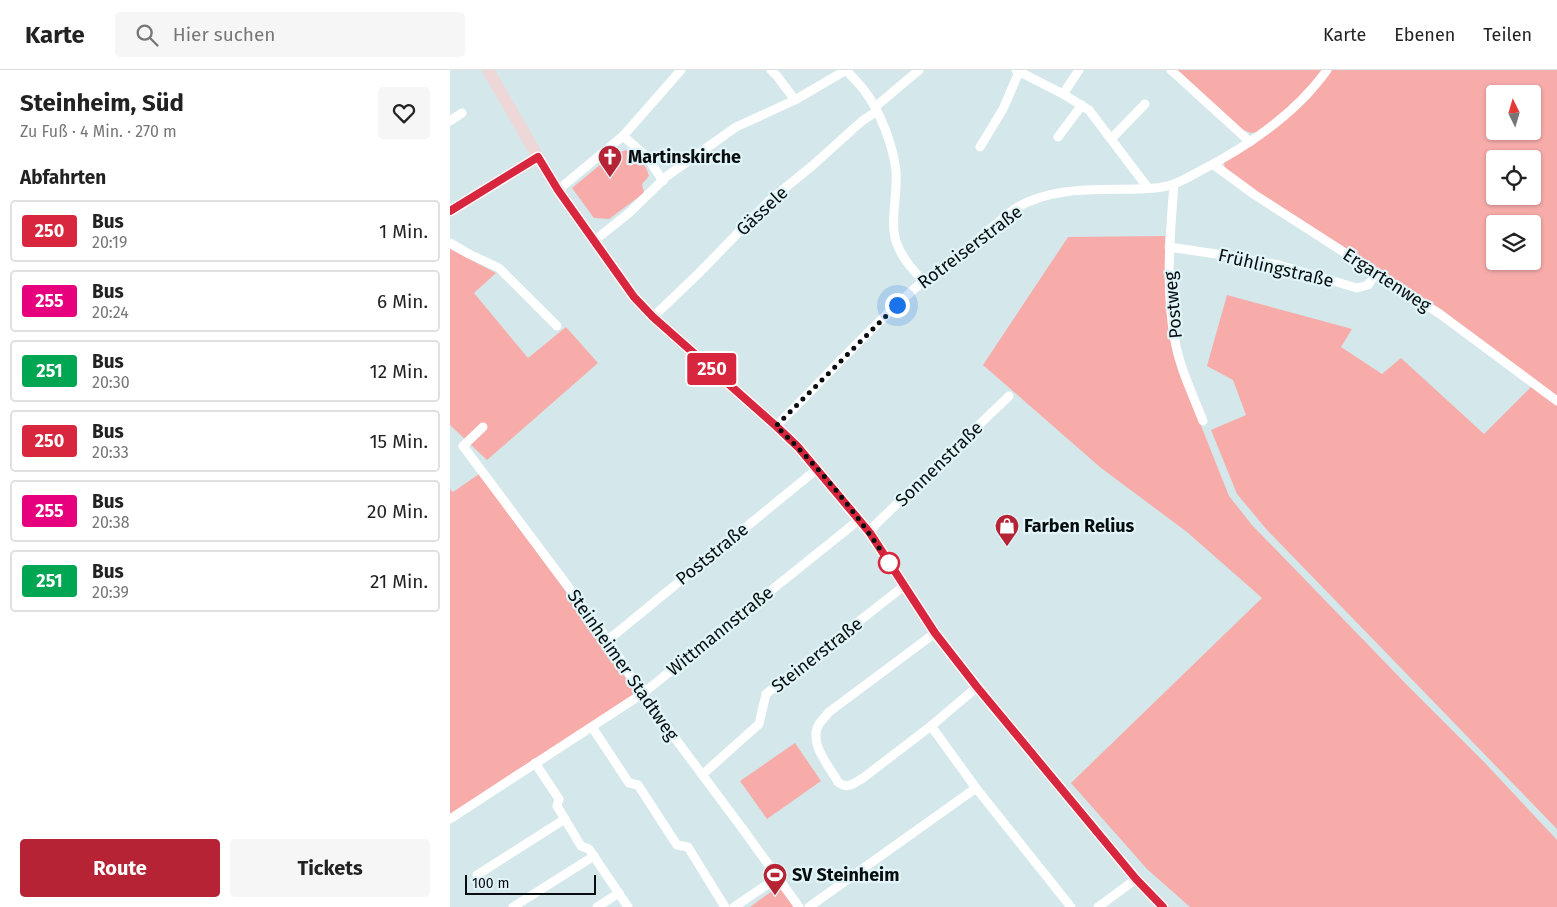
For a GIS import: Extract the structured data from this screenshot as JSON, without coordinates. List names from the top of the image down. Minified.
{"streets":{"street":["Gässele","Rotreiserstraße","Frühlingstraße","Ergartenweg","Postweg","Sonnenstraße","Poststraße","Wittmannstraße","Steinerstraße","Steinheimer Stadtweg"]},"crossings":[["Rotreiserstraße","Ergartenweg"],["Rotreiserstraße","Postweg"],["Frühlingstraße","Ergartenweg"],["Frühlingstraße","Postweg"],["Poststraße","Steinheimer Stadtweg"],["Wittmannstraße","Steinheimer Stadtweg"],["Steinerstraße","Steinheimer Stadtweg"]],"places":{"church":["Martinskirche"],"shop":["Farben Relius"],"sports":["SV Steinheim"]},"lines":["bus line 250"],"scale_bar":"100 m","north":"top","page":{"header":"Karte","search":"Hier suchen","nav":["Karte","Ebenen","Teilen"],"heading":[["Steinheim, Süd","Zu Fuß · 4 Min. · 270 m"],"Abfahrten"],"on_map":"250","list":[{"mark":"250","name":"Bus","note":"20:19","value":"1 Min."},{"mark":"255","name":"Bus","note":"20:24","value":"6 Min."},{"mark":"251","name":"Bus","note":"20:30","value":"12 Min."},{"mark":"250","name":"Bus","note":"20:33","value":"15 Min."},{"mark":"255","name":"Bus","note":"20:38","value":"20 Min."},{"mark":"251","name":"Bus","note":"20:39","value":"21 Min."}],"buttons":["Route","Tickets"],"scale":"100 m"}}
